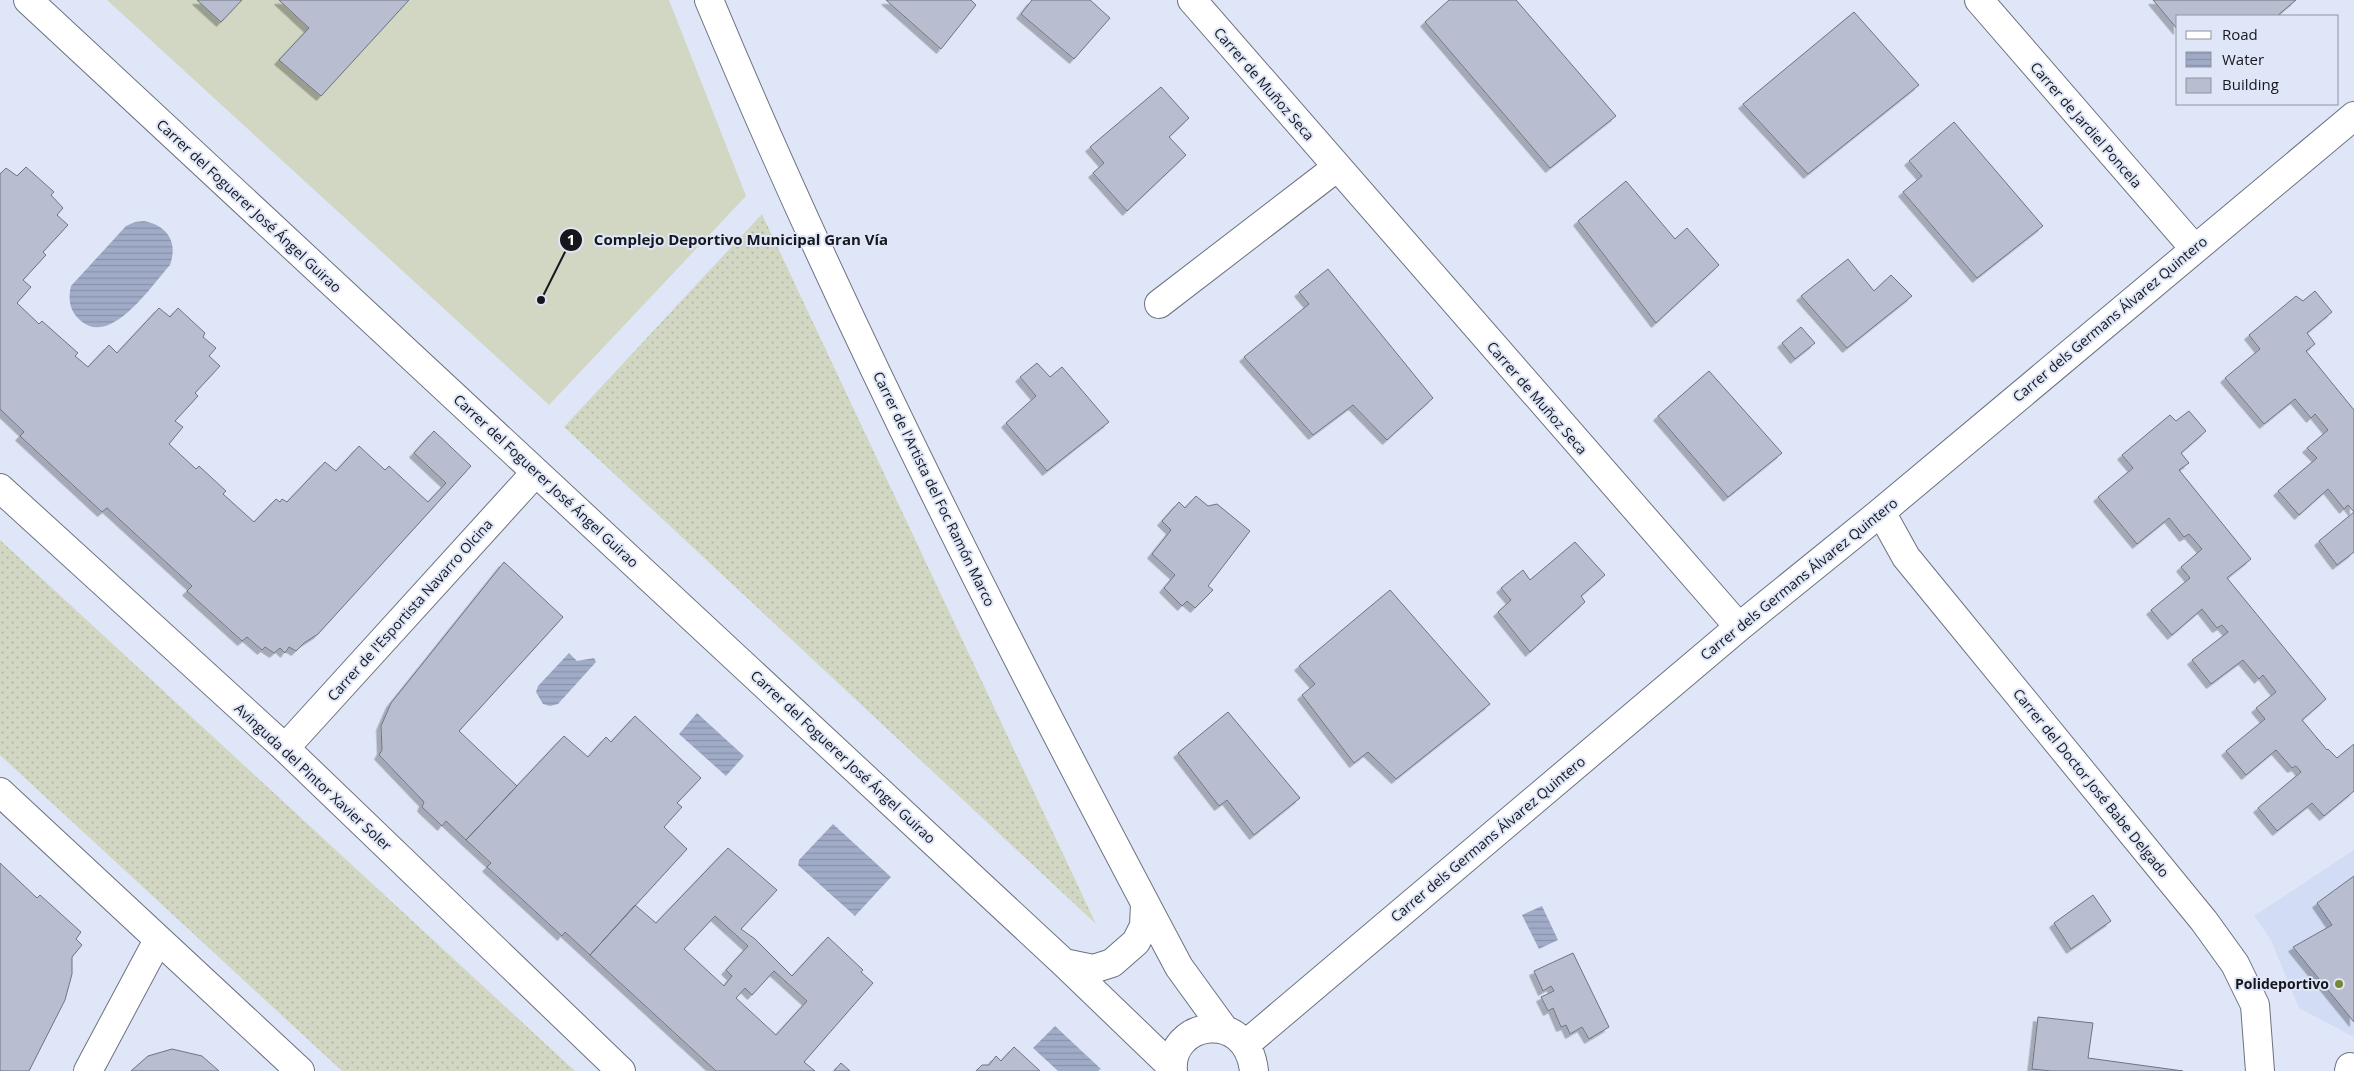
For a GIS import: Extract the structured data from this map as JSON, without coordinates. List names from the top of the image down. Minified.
{"streets":{"street":["Carrer de Muñoz Seca","Carrer de Jardiel Poncela","Carrer del Foguerer José Ángel Guirao","Carrer dels Germans Álvarez Quintero","Carrer de l'Artista del Foc Ramón Marco","Carrer de l'Esportista Navarro Olcina","Avinguda del Pintor Xavier Soler","Carrer del Doctor José Babe Delgado"]},"crossings":[["Carrer de Muñoz Seca","Carrer dels Germans Álvarez Quintero"],["Carrer de Jardiel Poncela","Carrer dels Germans Álvarez Quintero"],["Carrer del Foguerer José Ángel Guirao","Carrer de l'Esportista Navarro Olcina"],["Carrer dels Germans Álvarez Quintero","Carrer de l'Artista del Foc Ramón Marco"],["Carrer dels Germans Álvarez Quintero","Carrer del Doctor José Babe Delgado"],["Carrer de l'Esportista Navarro Olcina","Avinguda del Pintor Xavier Soler"]],"places":["Complejo Deportivo Municipal Gran Vía","Polideportivo"],"legend":["Road","Water","Building"]}
